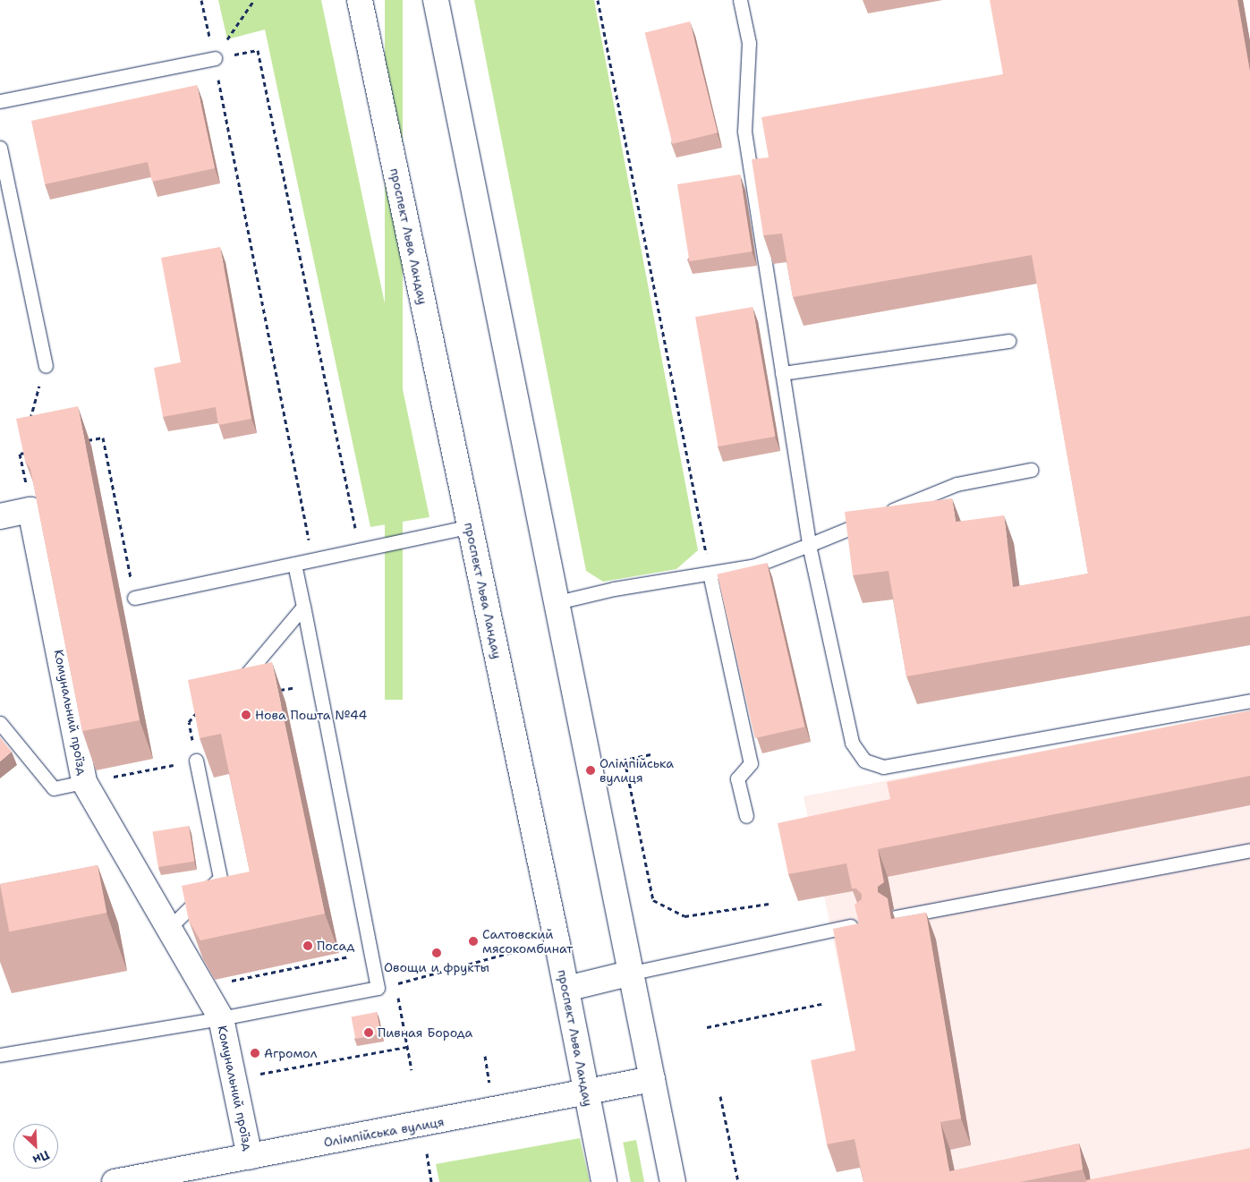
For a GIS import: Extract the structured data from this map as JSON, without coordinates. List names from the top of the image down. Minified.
{"streets":{"main road":["проспект Льва Ландау","Комунальний проїзд","Олімпійська вулиця"]},"crossings":[["проспект Льва Ландау","Олімпійська вулиця"],["Комунальний проїзд","Олімпійська вулиця"]],"places":["Нова Пошта №44","Олімпійська вулиця","Салтовский мясокомбинат","Посад","Овощи и фрукты","Пивная Борода","Агромол"],"north":"bottom right"}
